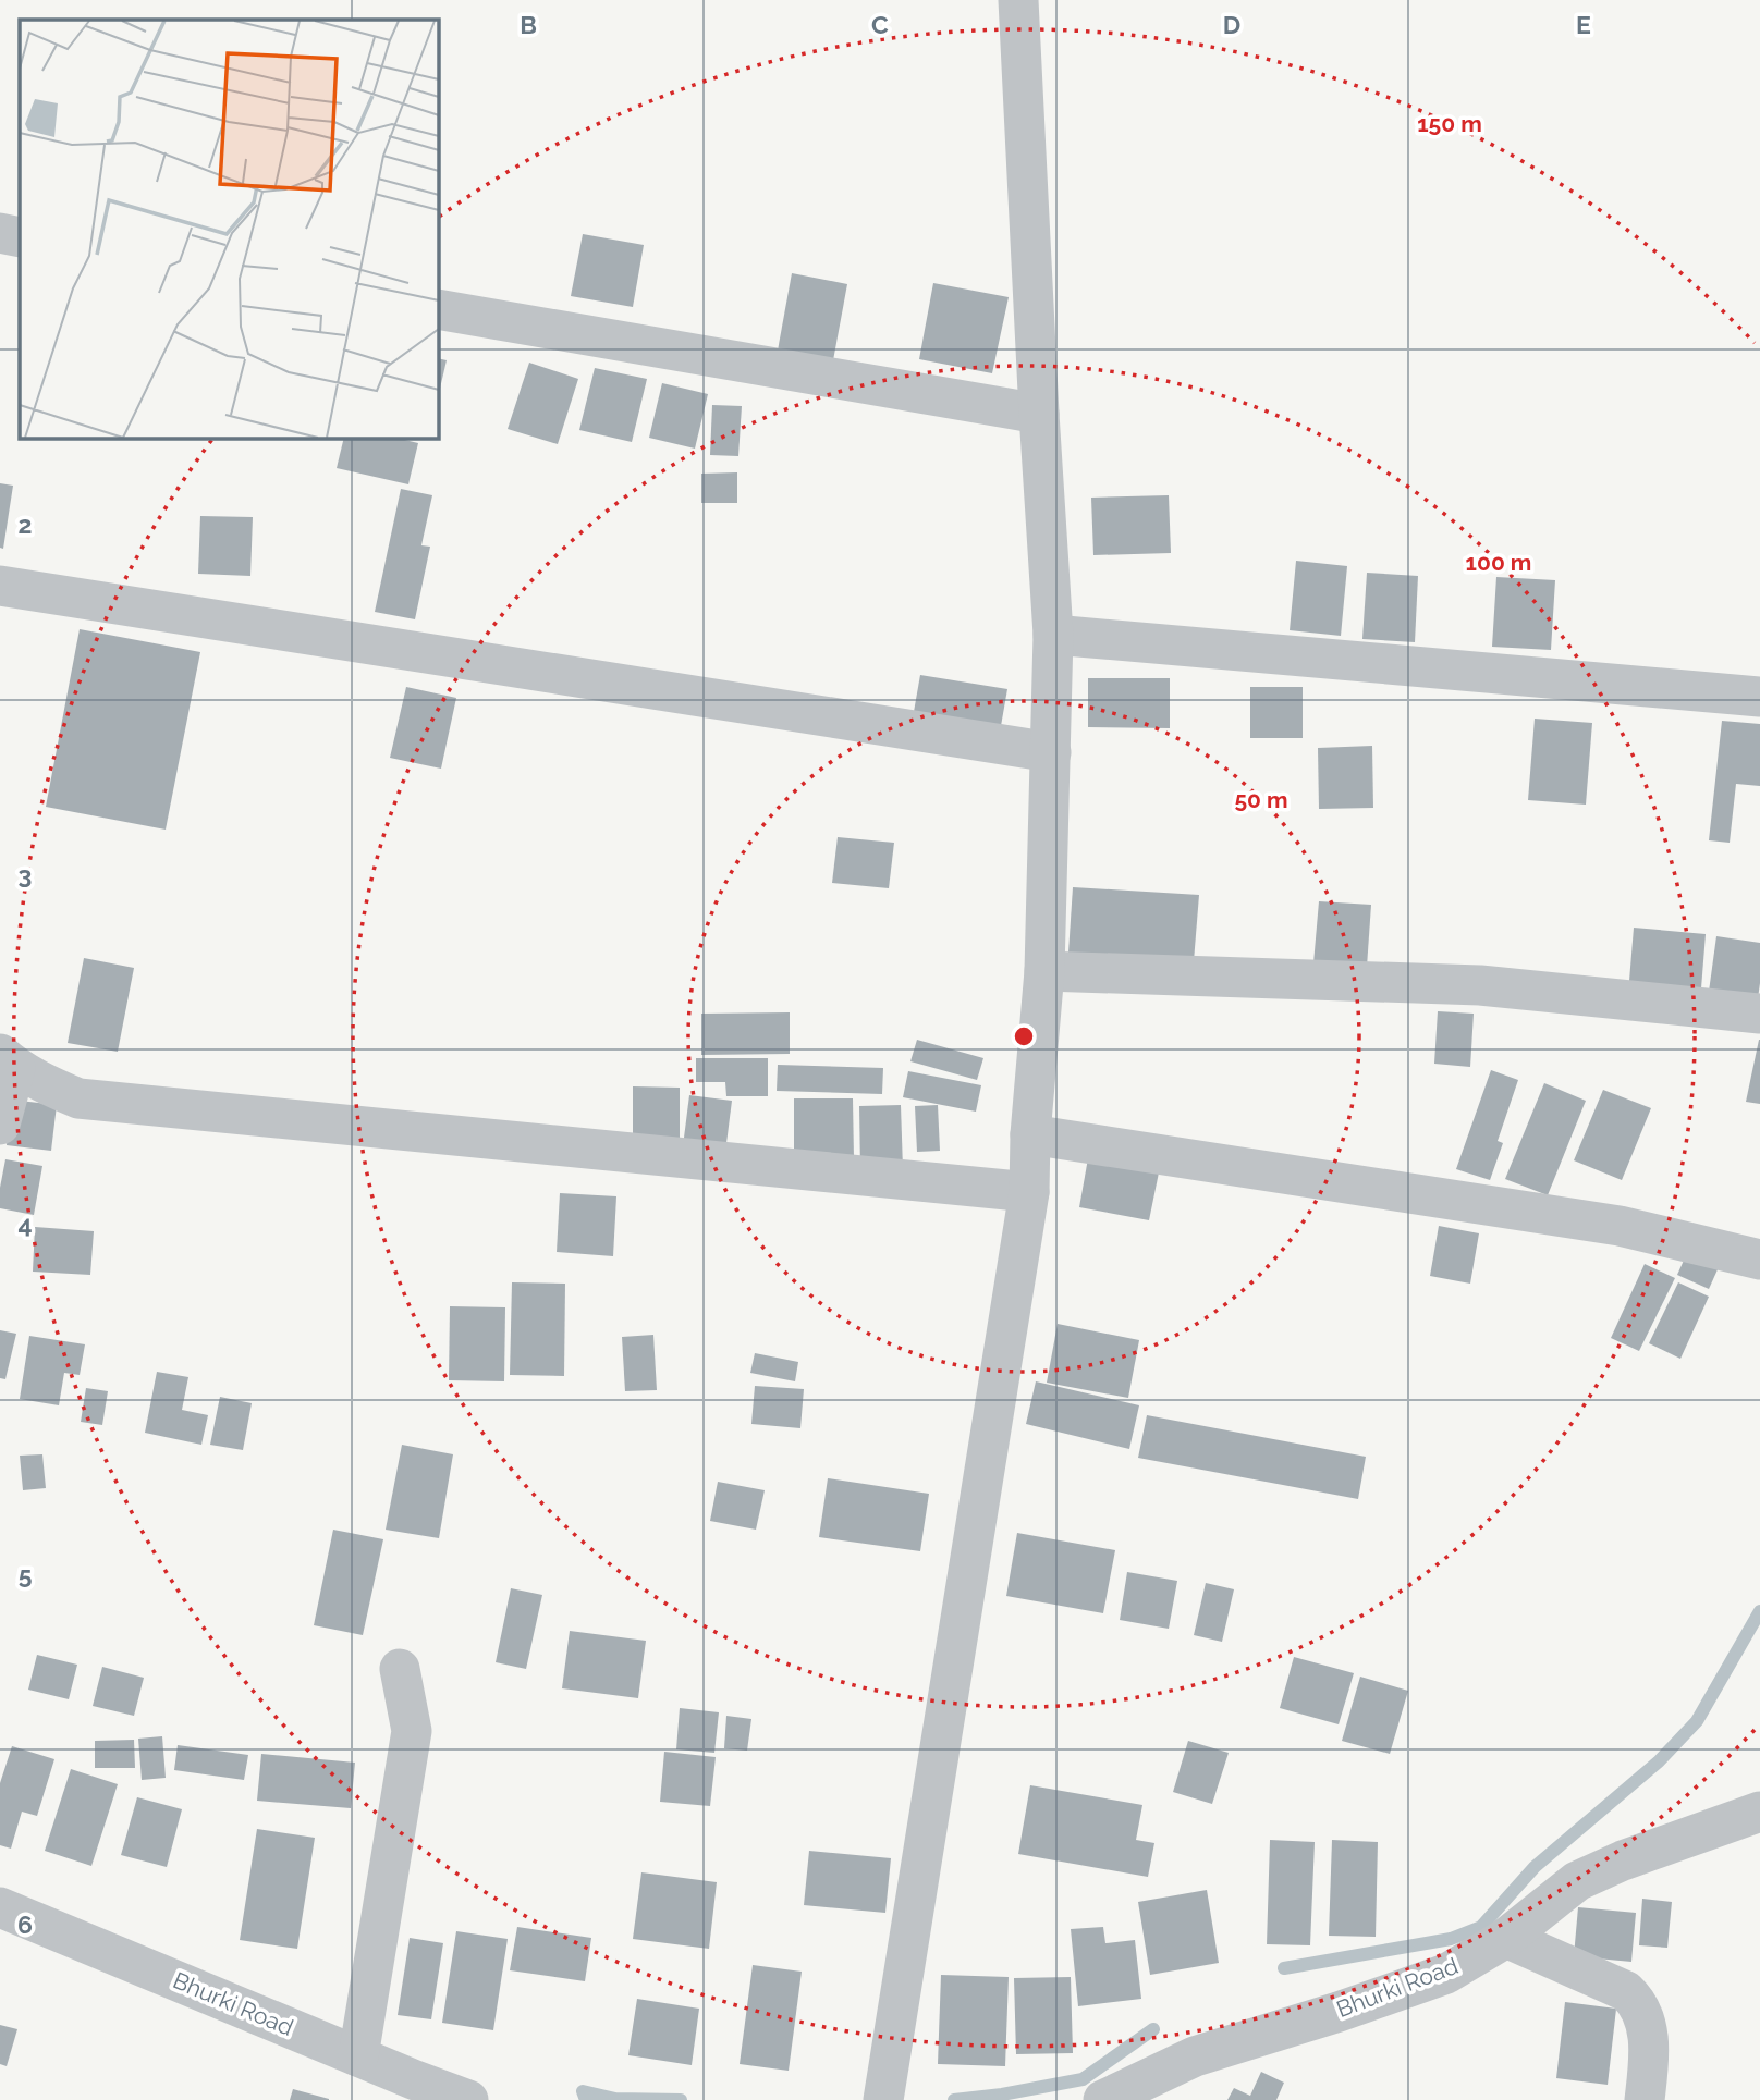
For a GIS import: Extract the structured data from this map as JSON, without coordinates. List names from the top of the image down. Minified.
{"streets":{"street":["Bhurki Road"]},"grid":{"columns":["B","C","D","E"],"rows":["2","3","4","5","6"]},"rings":["150 m","100 m","50 m"]}
